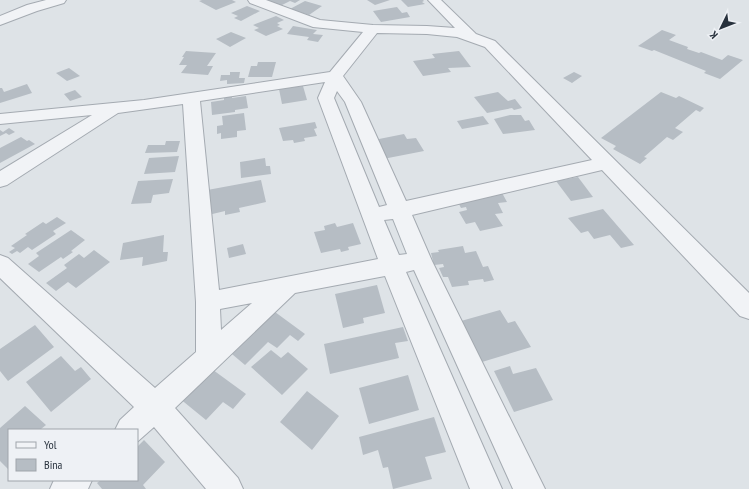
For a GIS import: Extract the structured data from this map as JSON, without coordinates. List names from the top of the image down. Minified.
{"legend":["Yol","Bina"],"north":"bottom left"}
